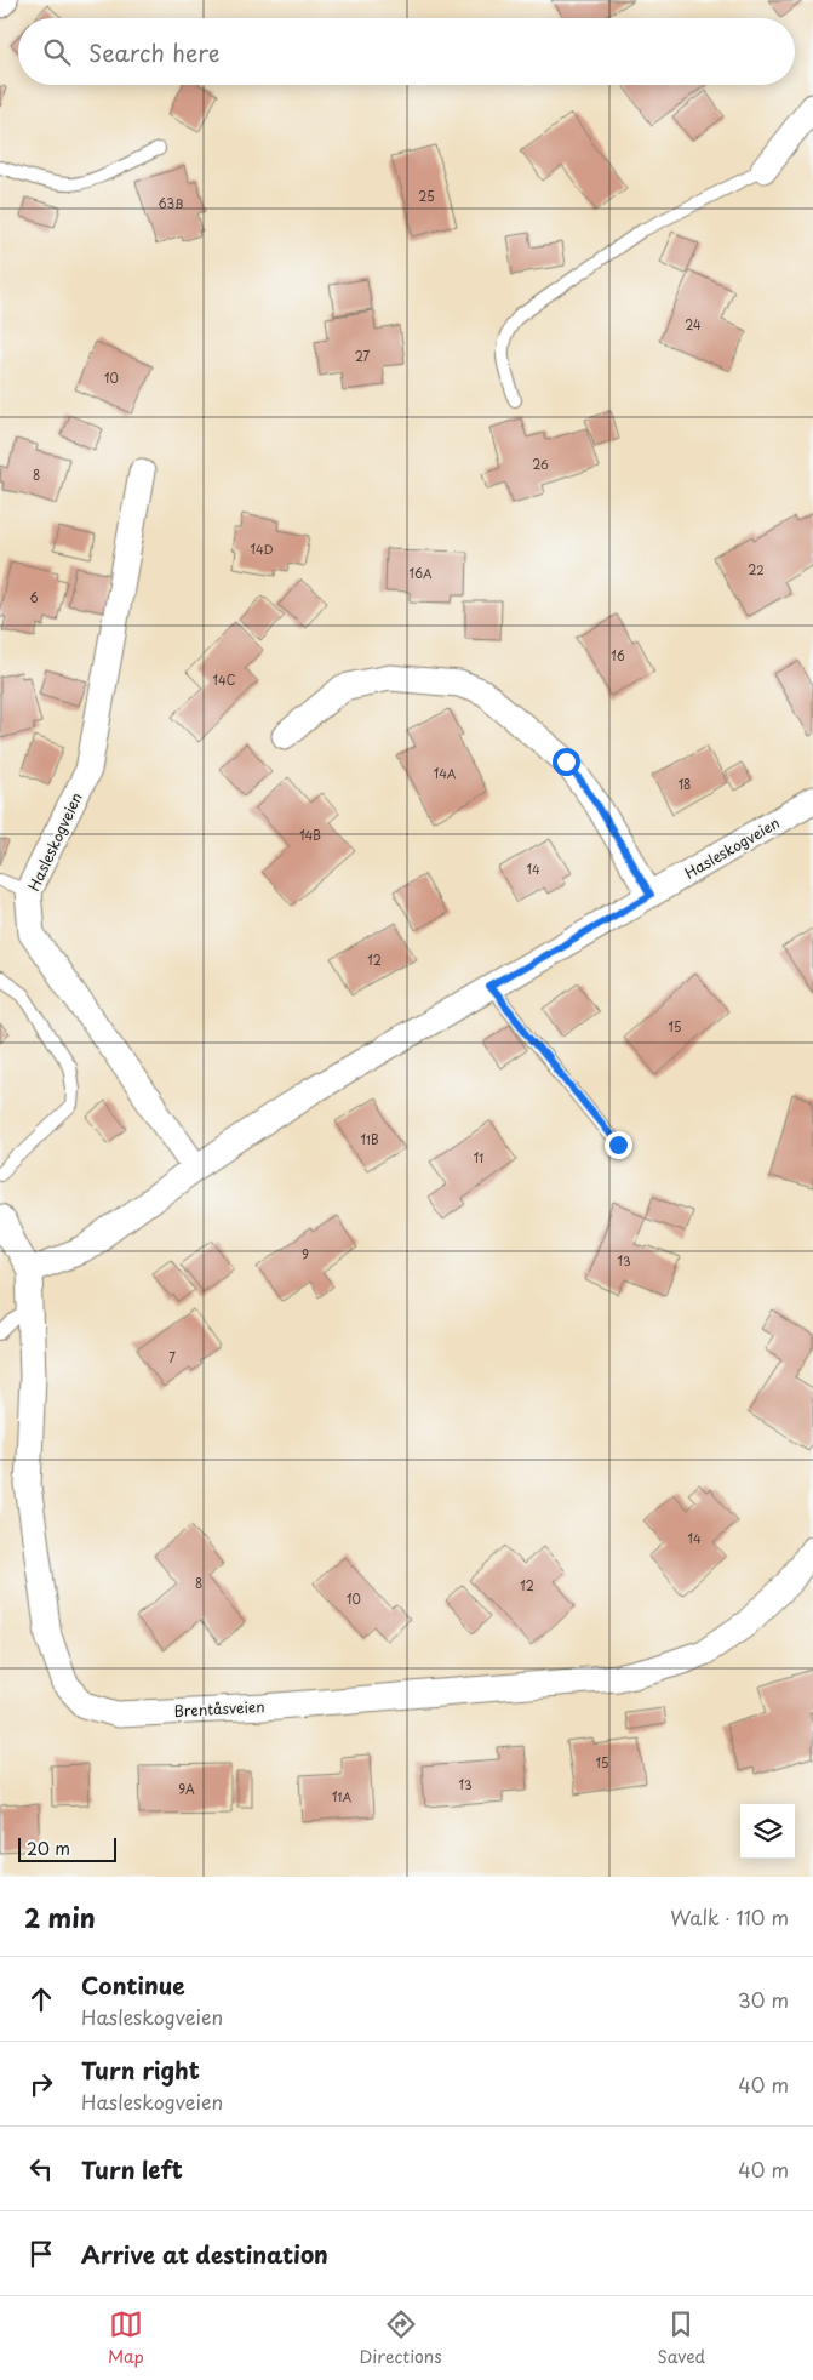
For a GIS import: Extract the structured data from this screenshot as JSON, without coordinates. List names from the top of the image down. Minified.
{"streets":{"street":["Hasleskogveien","Brentåsveien"]},"crossings":[["Hasleskogveien","Brentåsveien"]],"house_numbers":["25","63B","24","27","10","26","8","14D","22","16A","6","16","14C","14A","18","14B","14","12","15","11B","11","9","13","7","14","8","12","10","15","13","9A","11A"],"scale_bar":"20 m","page":{"search":"Search here","scale":"20 m","heading":["2 min","Walk · 110 m"],"list":[["Continue","Hasleskogveien","30 m"],["Turn right","Hasleskogveien","40 m"],["Turn left","40 m"],"Arrive at destination"],"nav":["Map","Directions","Saved"]}}
